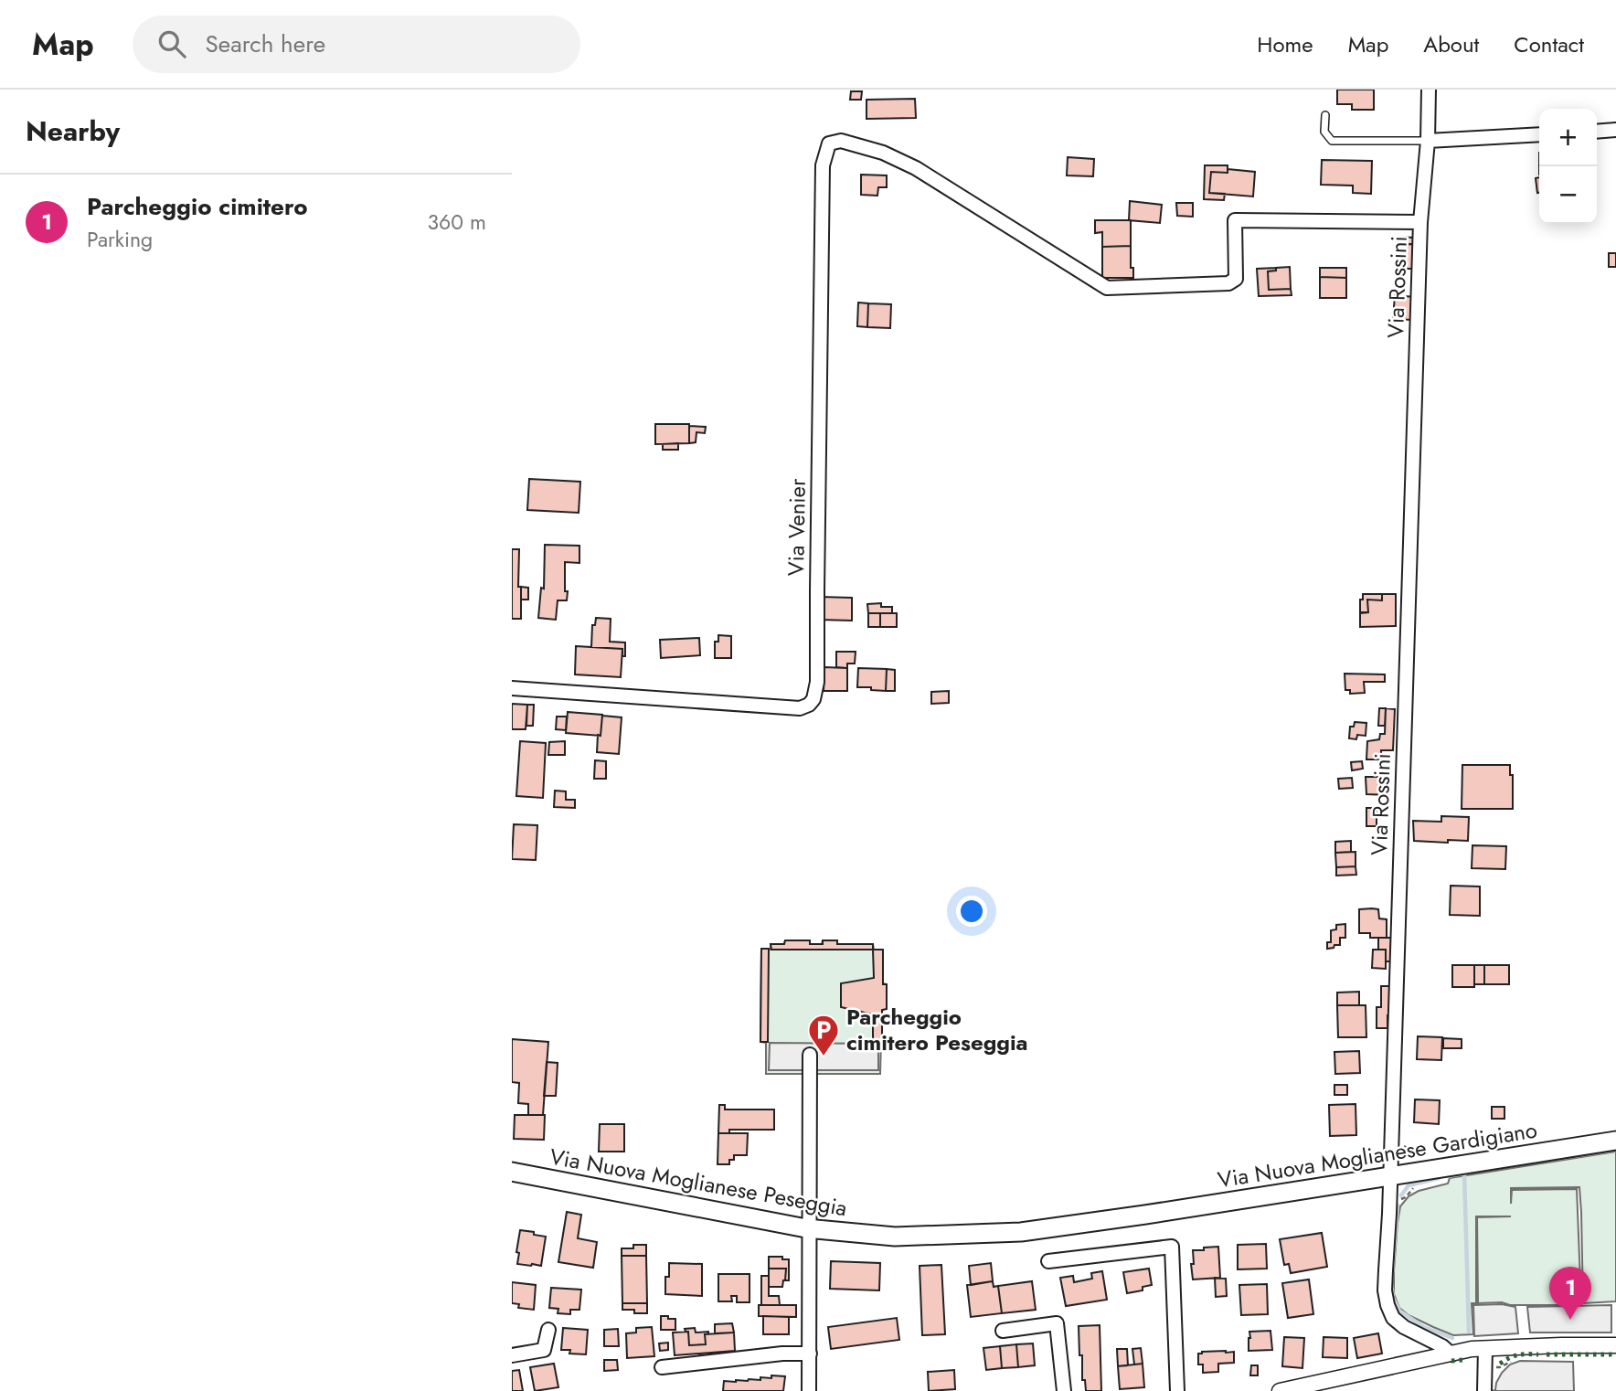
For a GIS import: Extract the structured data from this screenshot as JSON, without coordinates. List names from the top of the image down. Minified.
{"streets":{"main road":["Via Nuova Moglianese Gardigiano","Via Nuova Moglianese Peseggia"],"street":["Via Rossini","Via Venier"]},"crossings":[["Via Rossini","Via Venier"],["Via Rossini","Via Nuova Moglianese Gardigiano"],["Via Nuova Moglianese Gardigiano","Via Nuova Moglianese Peseggia"]],"places":{"parking":["Parcheggio cimitero Peseggia"]},"page":{"header":"Map","search":"Search here","nav":["Home","Map","About","Contact"],"heading":"Nearby","map_buttons":["+","−"],"list":[{"mark":"1","name":"Parcheggio cimitero","note":"Parking","value":"360 m"}],"pins":"1"}}
